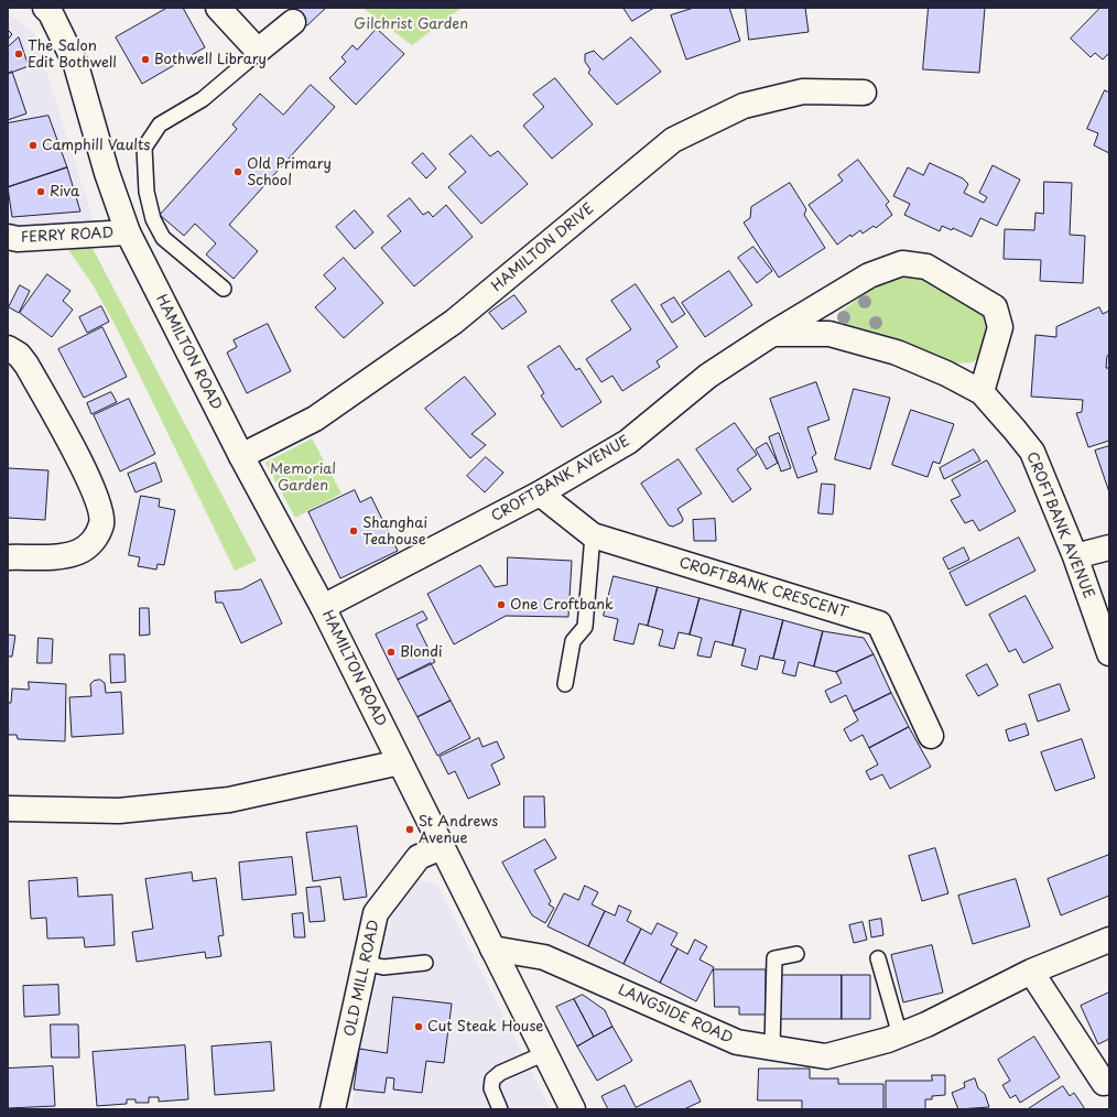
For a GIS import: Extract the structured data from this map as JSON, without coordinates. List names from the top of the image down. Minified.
{"streets":{"street":["FERRY ROAD","HAMILTON DRIVE","HAMILTON ROAD","CROFTBANK AVENUE","CROFTBANK CRESCENT","OLD MILL ROAD","LANGSIDE ROAD"]},"crossings":[["FERRY ROAD","HAMILTON ROAD"],["HAMILTON DRIVE","HAMILTON ROAD"],["HAMILTON ROAD","CROFTBANK AVENUE"],["HAMILTON ROAD","OLD MILL ROAD"],["HAMILTON ROAD","LANGSIDE ROAD"],["CROFTBANK AVENUE","CROFTBANK CRESCENT"]],"parks":["Gilchrist Garden","Memorial Garden"],"places":["The Salon Edit Bothwell","Bothwell Library","Camphill Vaults","Old Primary School","Riva","Shanghai Teahouse","One Croftbank","Blondi","St Andrews Avenue","Cut Steak House"]}
